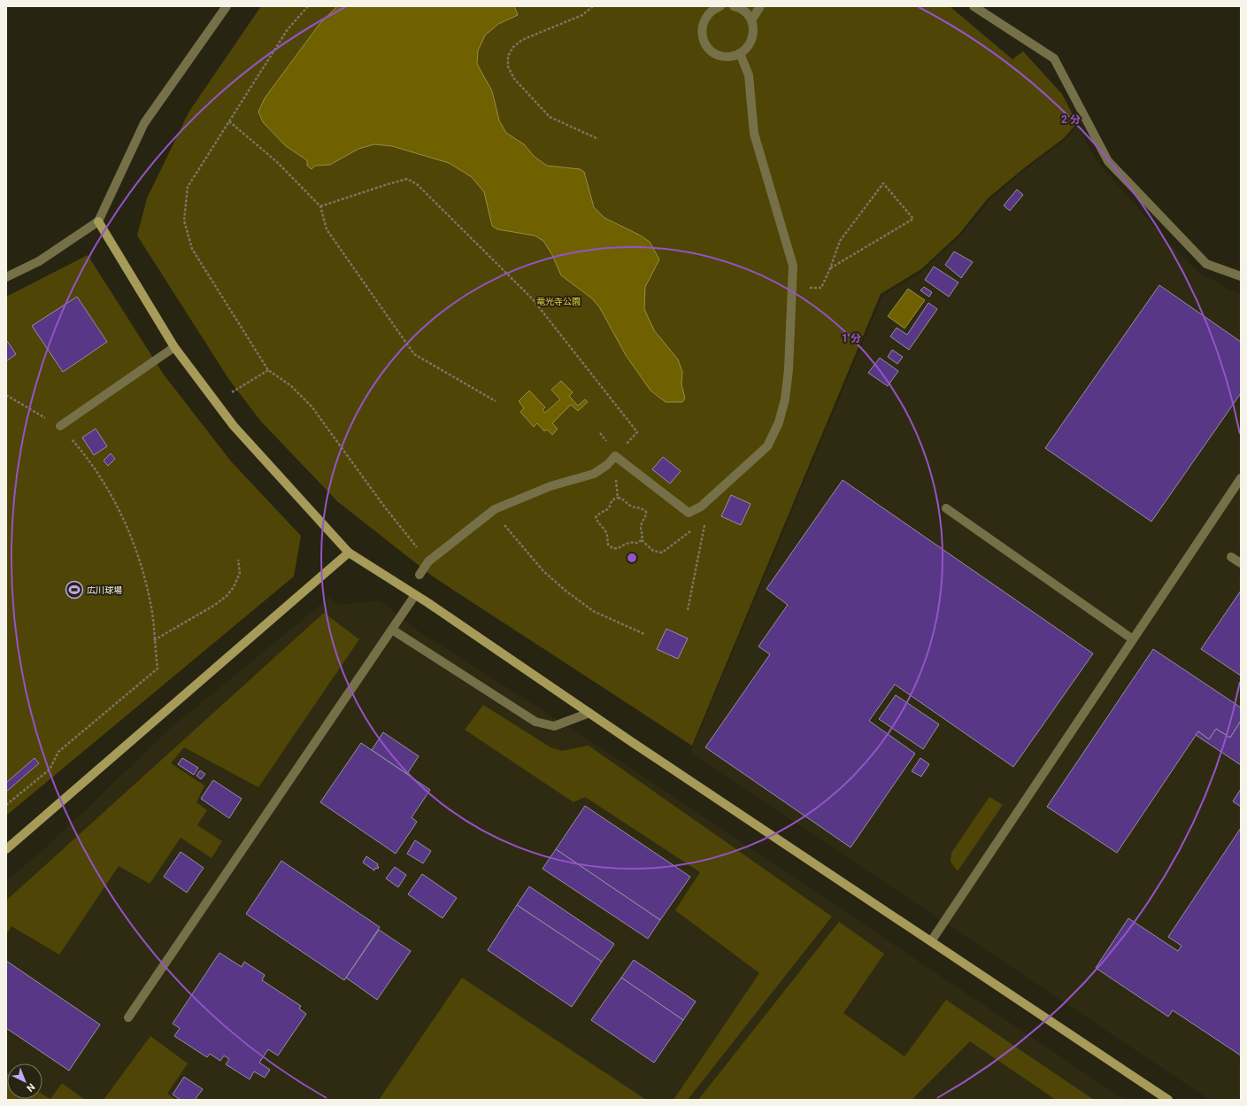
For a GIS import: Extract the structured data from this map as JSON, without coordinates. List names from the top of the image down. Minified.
{"parks":["竜光寺公園"],"places":{"sports":["広川球場"]},"north":"bottom right","rings":["2 分","1 分"]}
